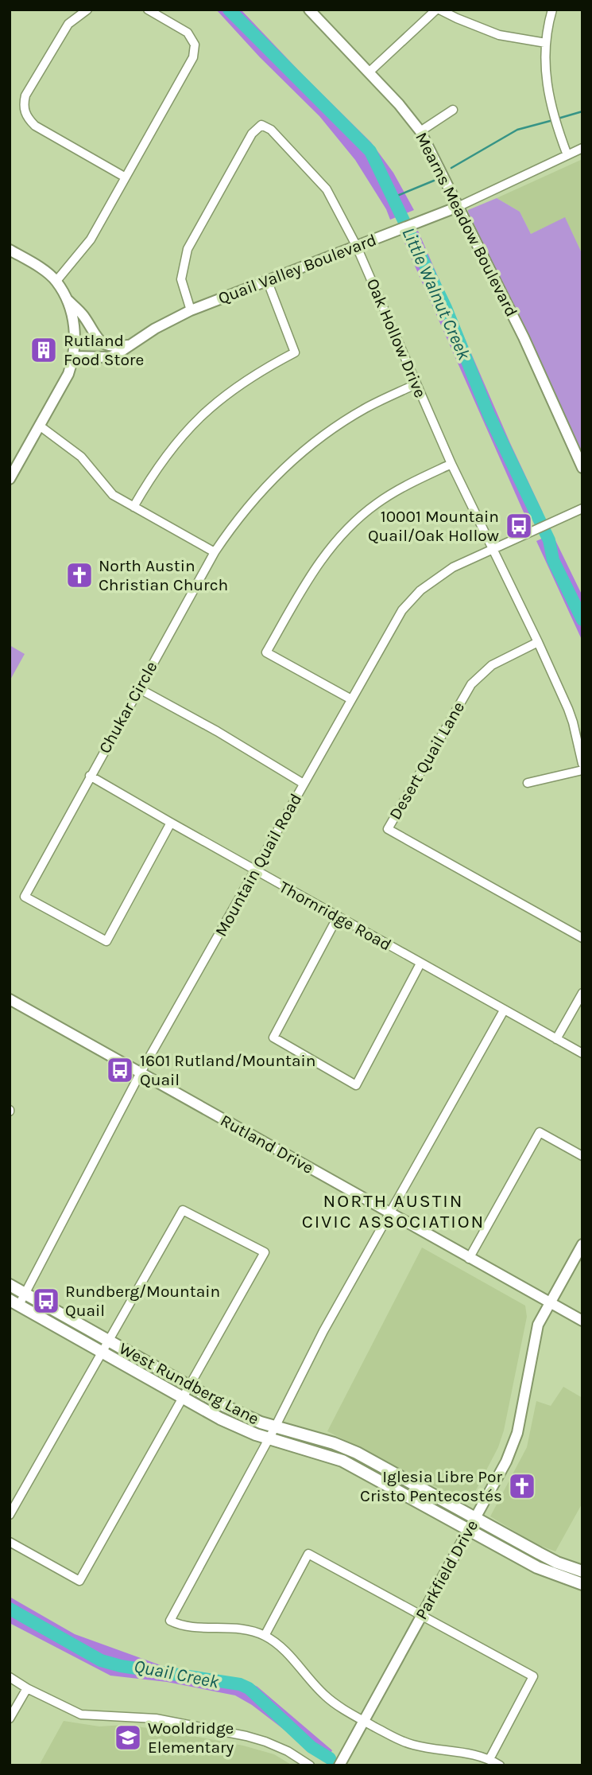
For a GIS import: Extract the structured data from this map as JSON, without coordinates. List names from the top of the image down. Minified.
{"streets":{"main road":["West Rundberg Lane"],"street":["Mearns Meadow Boulevard","Quail Valley Boulevard","Oak Hollow Drive","Chukar Circle","Desert Quail Lane","Mountain Quail Road","Thornridge Road","Rutland Drive","Parkfield Drive"]},"crossings":[["Mearns Meadow Boulevard","Quail Valley Boulevard"],["Quail Valley Boulevard","Oak Hollow Drive"],["Oak Hollow Drive","Chukar Circle"],["Oak Hollow Drive","Desert Quail Lane"],["Oak Hollow Drive","Mountain Quail Road"],["Chukar Circle","Thornridge Road"],["Mountain Quail Road","Thornridge Road"],["Mountain Quail Road","Rutland Drive"],["Mountain Quail Road","West Rundberg Lane"],["Rutland Drive","Parkfield Drive"],["West Rundberg Lane","Parkfield Drive"]],"districts":["NORTH AUSTIN CIVIC ASSOCIATION"],"water":["Little Walnut Creek","Quail Creek"],"places":{"building":["Rutland Food Store"],"bus stop":["10001 Mountain Quail/Oak Hollow","1601 Rutland/Mountain Quail","Rundberg/Mountain Quail"],"church":["North Austin Christian Church","Iglesia Libre Por Cristo Pentecostés"],"school or university":["Wooldridge Elementary"]}}
